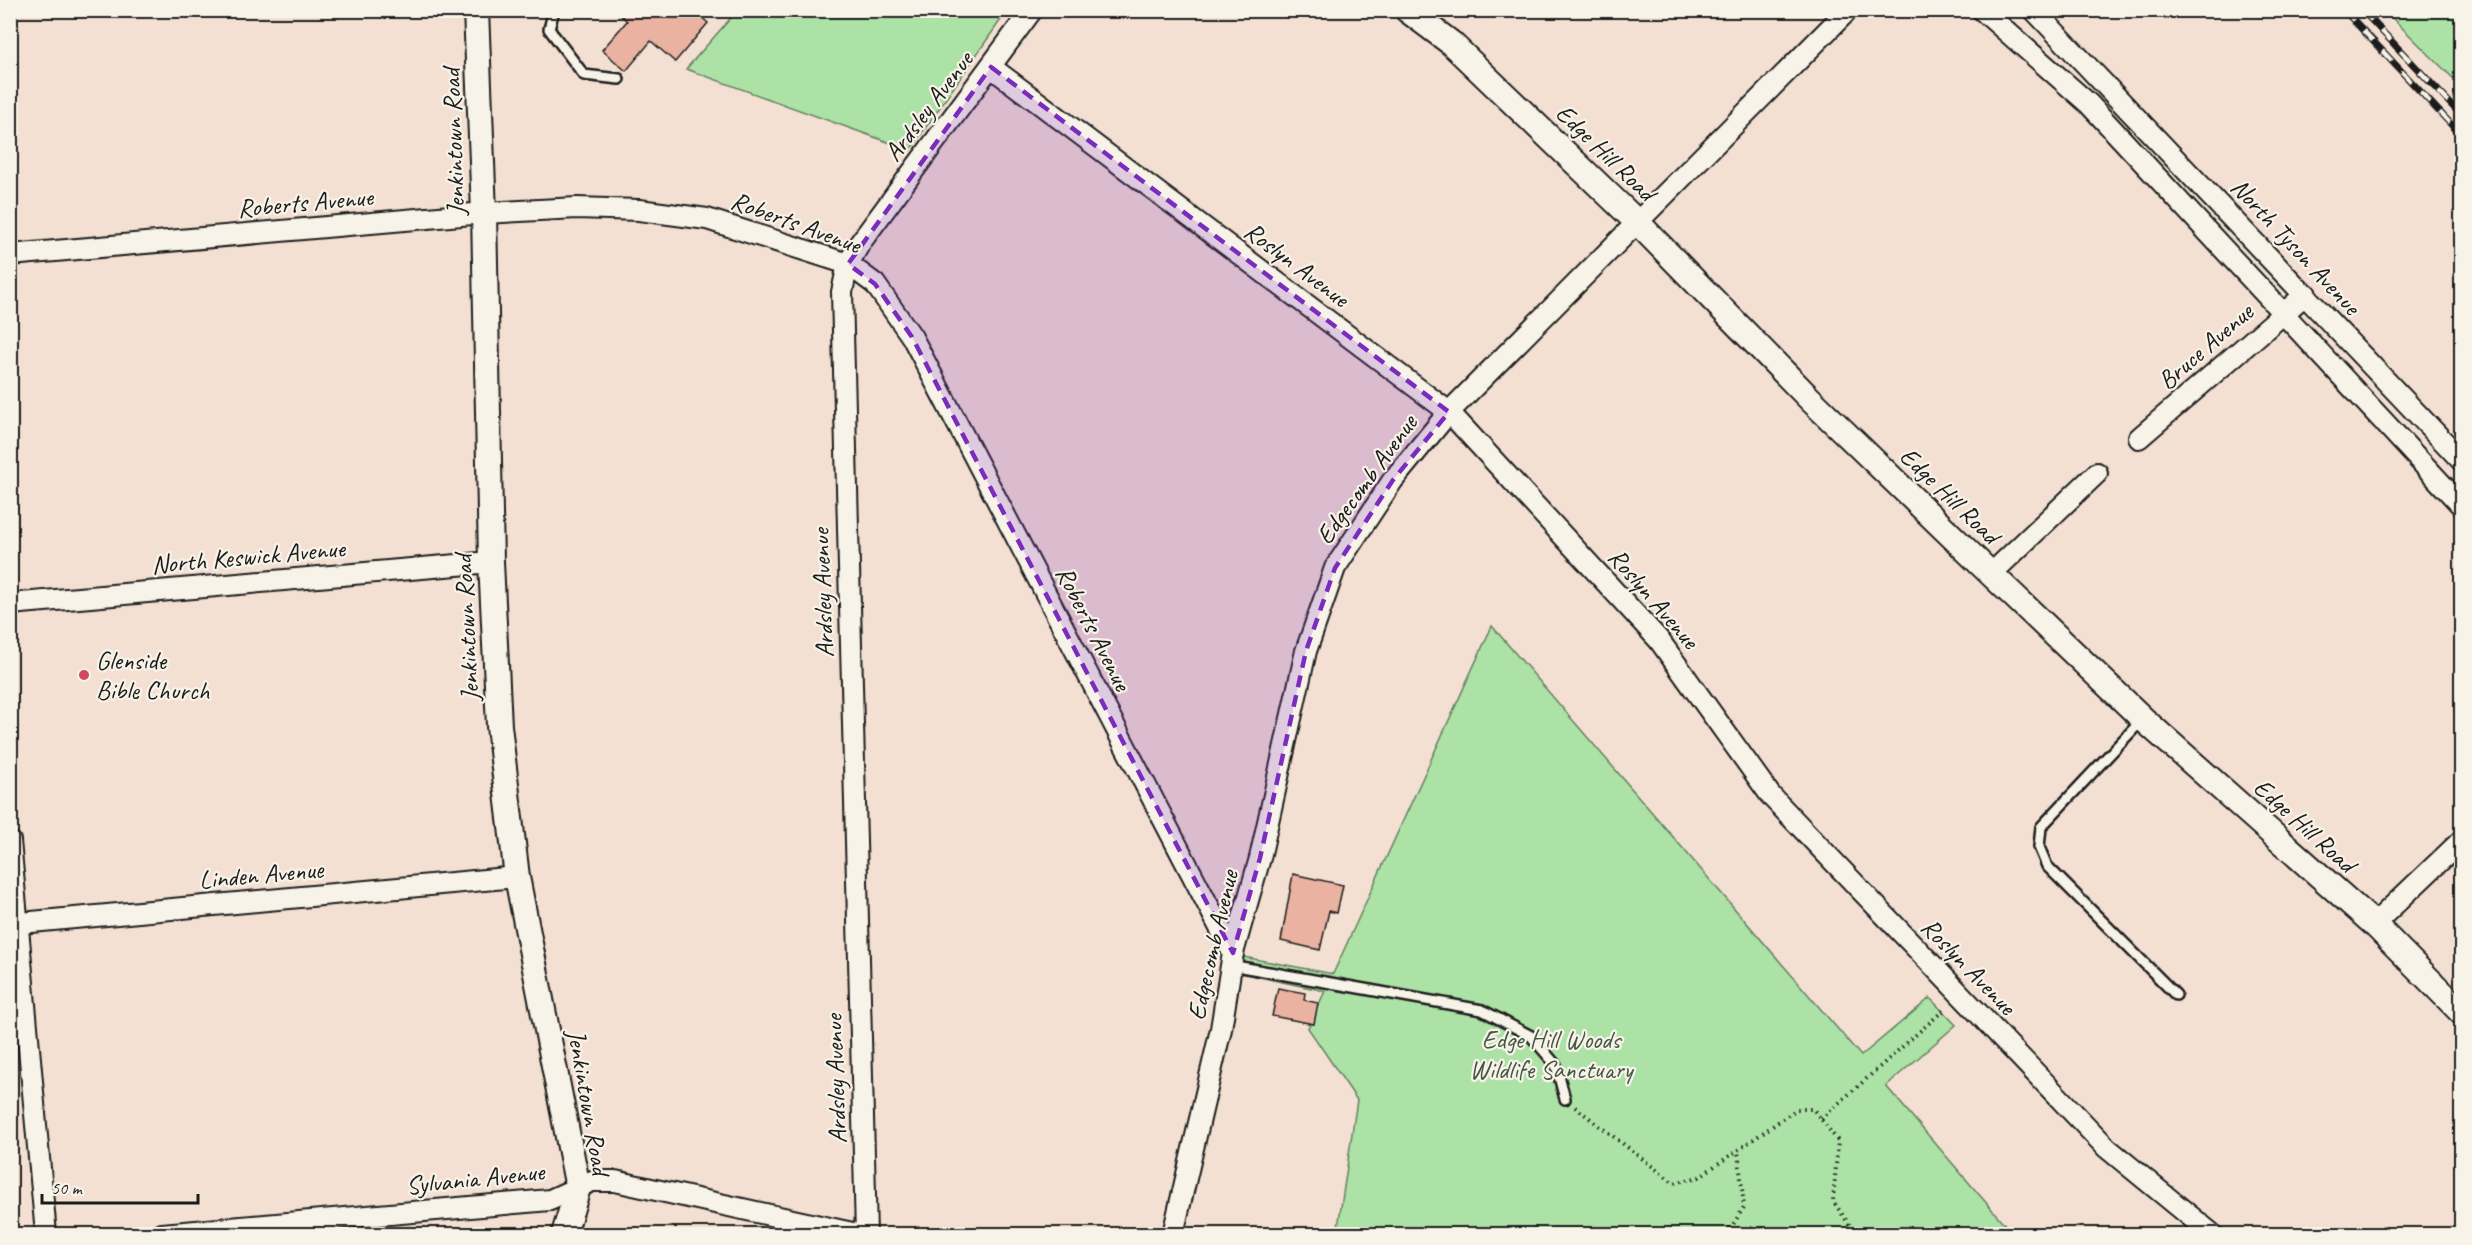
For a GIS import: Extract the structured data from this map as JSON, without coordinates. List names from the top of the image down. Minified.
{"streets":{"street":["Ardsley Avenue","Jenkintown Road","Edge Hill Road","Roberts Avenue","North Tyson Avenue","Roslyn Avenue","Bruce Avenue","Edgecomb Avenue","North Keswick Avenue","Linden Avenue","Sylvania Avenue"]},"crossings":[["Ardsley Avenue","Roberts Avenue"],["Ardsley Avenue","Roslyn Avenue"],["Jenkintown Road","Roberts Avenue"],["Jenkintown Road","North Keswick Avenue"],["Jenkintown Road","Linden Avenue"],["Jenkintown Road","Sylvania Avenue"],["Edge Hill Road","Edgecomb Avenue"],["Roberts Avenue","Edgecomb Avenue"],["North Tyson Avenue","Bruce Avenue"],["Roslyn Avenue","Edgecomb Avenue"]],"parks":["Edge Hill Woods Wildlife Sanctuary"],"places":["Glenside Bible Church"],"scale_bar":"50 m"}
